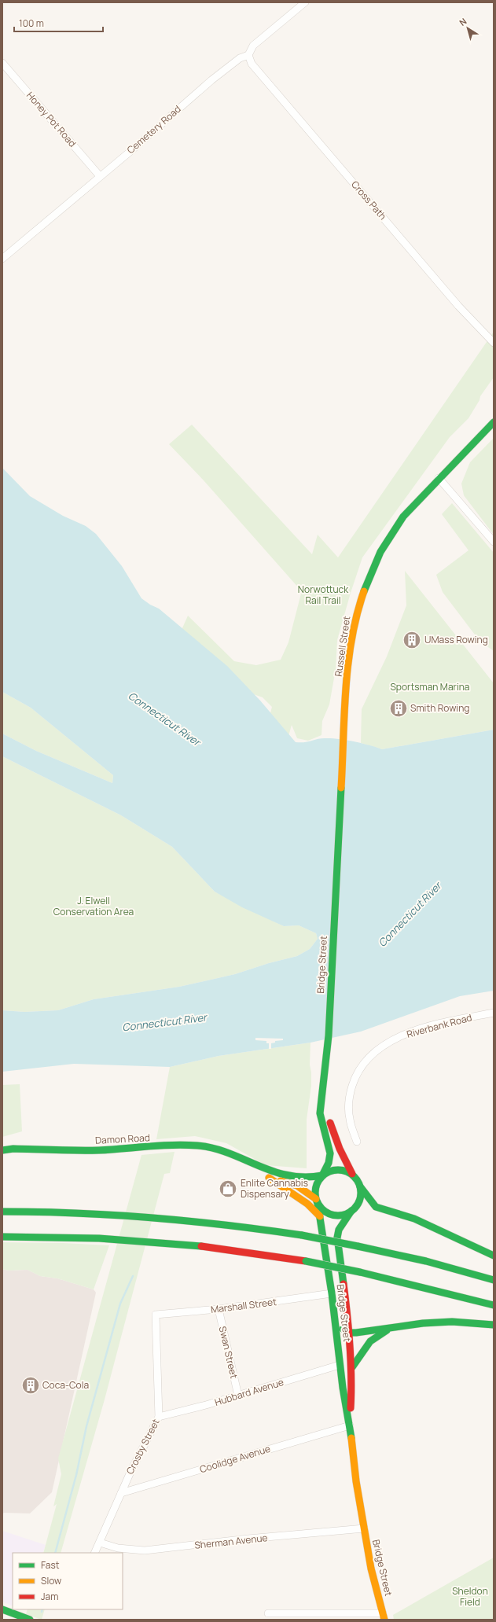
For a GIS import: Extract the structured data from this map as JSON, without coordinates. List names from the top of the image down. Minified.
{"streets":{"main road":["Russell Street","Bridge Street","Damon Road"],"street":["Honey Pot Road","Cemetery Road","Cross Path","Riverbank Road","Marshall Street","Swan Street","Hubbard Avenue","Crosby Street","Coolidge Avenue","Sherman Avenue"]},"crossings":[["Honey Pot Road","Cemetery Road"],["Cemetery Road","Cross Path"],["Russell Street","Bridge Street"],["Bridge Street","Damon Road"],["Bridge Street","Marshall Street"],["Bridge Street","Hubbard Avenue"],["Bridge Street","Coolidge Avenue"],["Bridge Street","Sherman Avenue"],["Marshall Street","Swan Street"],["Marshall Street","Crosby Street"],["Swan Street","Hubbard Avenue"],["Hubbard Avenue","Crosby Street"],["Crosby Street","Coolidge Avenue"],["Crosby Street","Sherman Avenue"]],"water":["Connecticut River"],"parks":["Norwottuck Rail Trail","Sportsman Marina","J. Elwell Conservation Area","Sheldon Field"],"places":{"building":["UMass Rowing","Smith Rowing","Coca-Cola"],"shop":["Enlite Cannabis Dispensary"]},"legend":["Fast","Slow","Jam"],"scale_bar":"100 m","north":"top left"}
